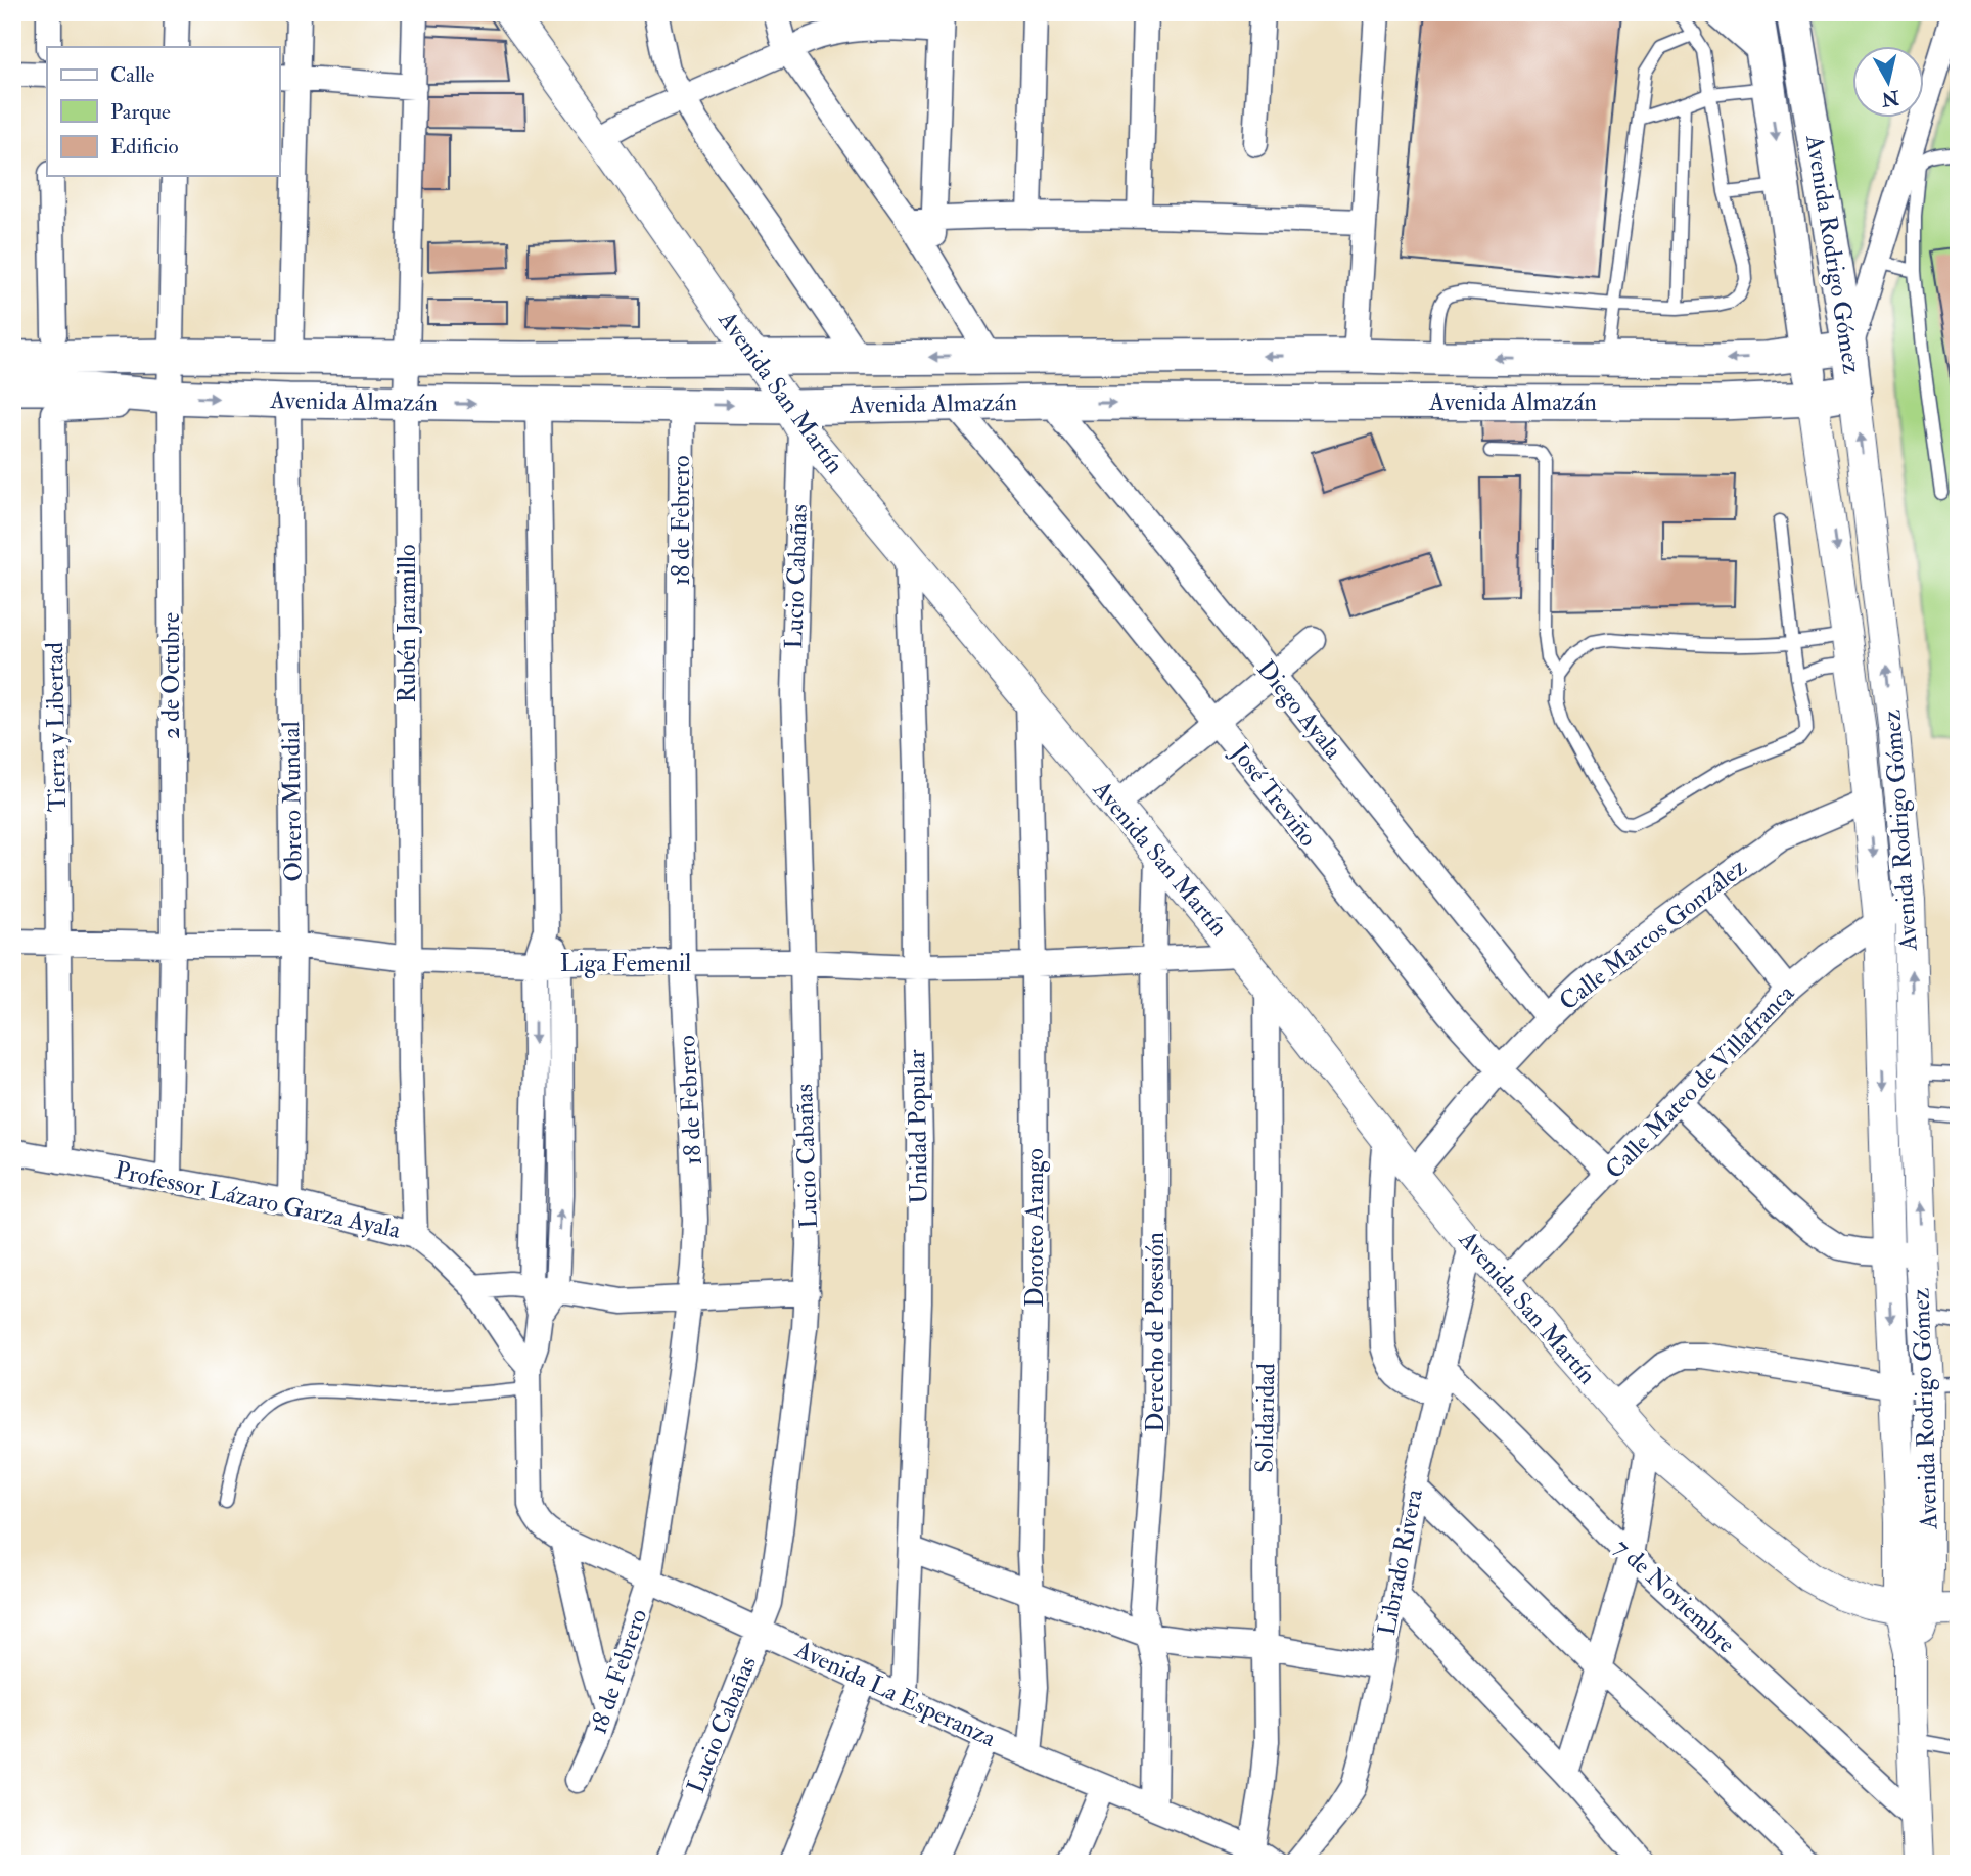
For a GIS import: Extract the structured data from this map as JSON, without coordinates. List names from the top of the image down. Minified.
{"streets":{"main road":["Avenida Rodrigo Gómez","Avenida Almazán"],"street":["Avenida San Martín","18 de Febrero","Lucio Cabañas","Rubén Jaramillo","2 de Octubre","Diego Ayala","Tierra y Libertad","José Treviño","Obrero Mundial","Calle Marcos González","Liga Femenil","Calle Mateo de Villafranca","Unidad Popular","Professor Lázaro Garza Ayala","Doroteo Arango","Derecho de Posesión","Solidaridad","Librado Rivera","7 de Noviembre","Avenida La Esperanza"]},"crossings":[["Avenida Rodrigo Gómez","Avenida San Martín"],["Avenida Rodrigo Gómez","Avenida Almazán"],["Avenida Rodrigo Gómez","Calle Marcos González"],["Avenida Rodrigo Gómez","Calle Mateo de Villafranca"],["Avenida Rodrigo Gómez","7 de Noviembre"],["Avenida San Martín","Avenida Almazán"],["Avenida San Martín","Lucio Cabañas"],["Avenida San Martín","Calle Marcos González"],["Avenida San Martín","Liga Femenil"],["Avenida San Martín","Calle Mateo de Villafranca"],["Avenida San Martín","Unidad Popular"],["Avenida San Martín","Doroteo Arango"],["Avenida San Martín","Derecho de Posesión"],["Avenida San Martín","Solidaridad"],["Avenida San Martín","Librado Rivera"],["Avenida Almazán","18 de Febrero"],["Avenida Almazán","Lucio Cabañas"],["Avenida Almazán","Rubén Jaramillo"],["Avenida Almazán","2 de Octubre"],["Avenida Almazán","Diego Ayala"],["Avenida Almazán","Tierra y Libertad"],["Avenida Almazán","José Treviño"],["Avenida Almazán","Obrero Mundial"],["18 de Febrero","Liga Femenil"],["18 de Febrero","Avenida La Esperanza"],["Lucio Cabañas","Liga Femenil"],["Lucio Cabañas","Avenida La Esperanza"],["Rubén Jaramillo","Liga Femenil"],["Rubén Jaramillo","Professor Lázaro Garza Ayala"],["2 de Octubre","Tierra y Libertad"],["2 de Octubre","Liga Femenil"],["2 de Octubre","Professor Lázaro Garza Ayala"],["Diego Ayala","Calle Marcos González"],["Tierra y Libertad","Liga Femenil"],["Tierra y Libertad","Professor Lázaro Garza Ayala"],["José Treviño","Calle Marcos González"],["José Treviño","Calle Mateo de Villafranca"],["Obrero Mundial","Liga Femenil"],["Obrero Mundial","Professor Lázaro Garza Ayala"],["Liga Femenil","Unidad Popular"],["Liga Femenil","Doroteo Arango"],["Liga Femenil","Derecho de Posesión"],["Unidad Popular","Avenida La Esperanza"],["Professor Lázaro Garza Ayala","Avenida La Esperanza"],["Doroteo Arango","Avenida La Esperanza"],["Derecho de Posesión","Avenida La Esperanza"],["Solidaridad","Avenida La Esperanza"],["Librado Rivera","7 de Noviembre"]],"legend":["Calle","Parque","Edificio"],"north":"bottom"}
